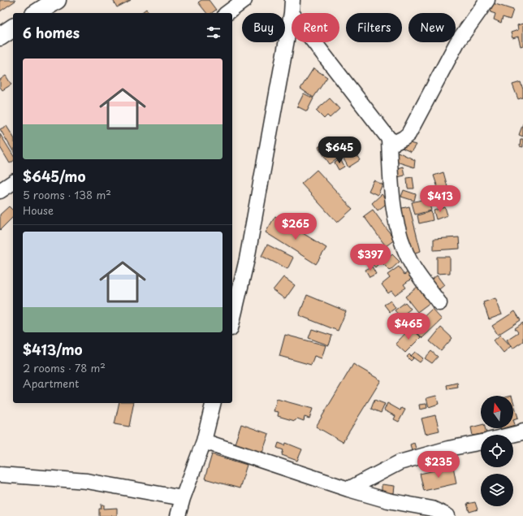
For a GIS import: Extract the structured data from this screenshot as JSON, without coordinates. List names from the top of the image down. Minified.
{"north":"top","page":{"chip":["Buy","Rent","Filters","New"],"heading":"6 homes","list":[{"name":"$645/mo","note":"5 rooms · 138 m² · House"},{"name":"$413/mo","note":"2 rooms · 78 m² · Apartment"}],"price":["$645","$413","$265","$397","$465","$235"]}}
